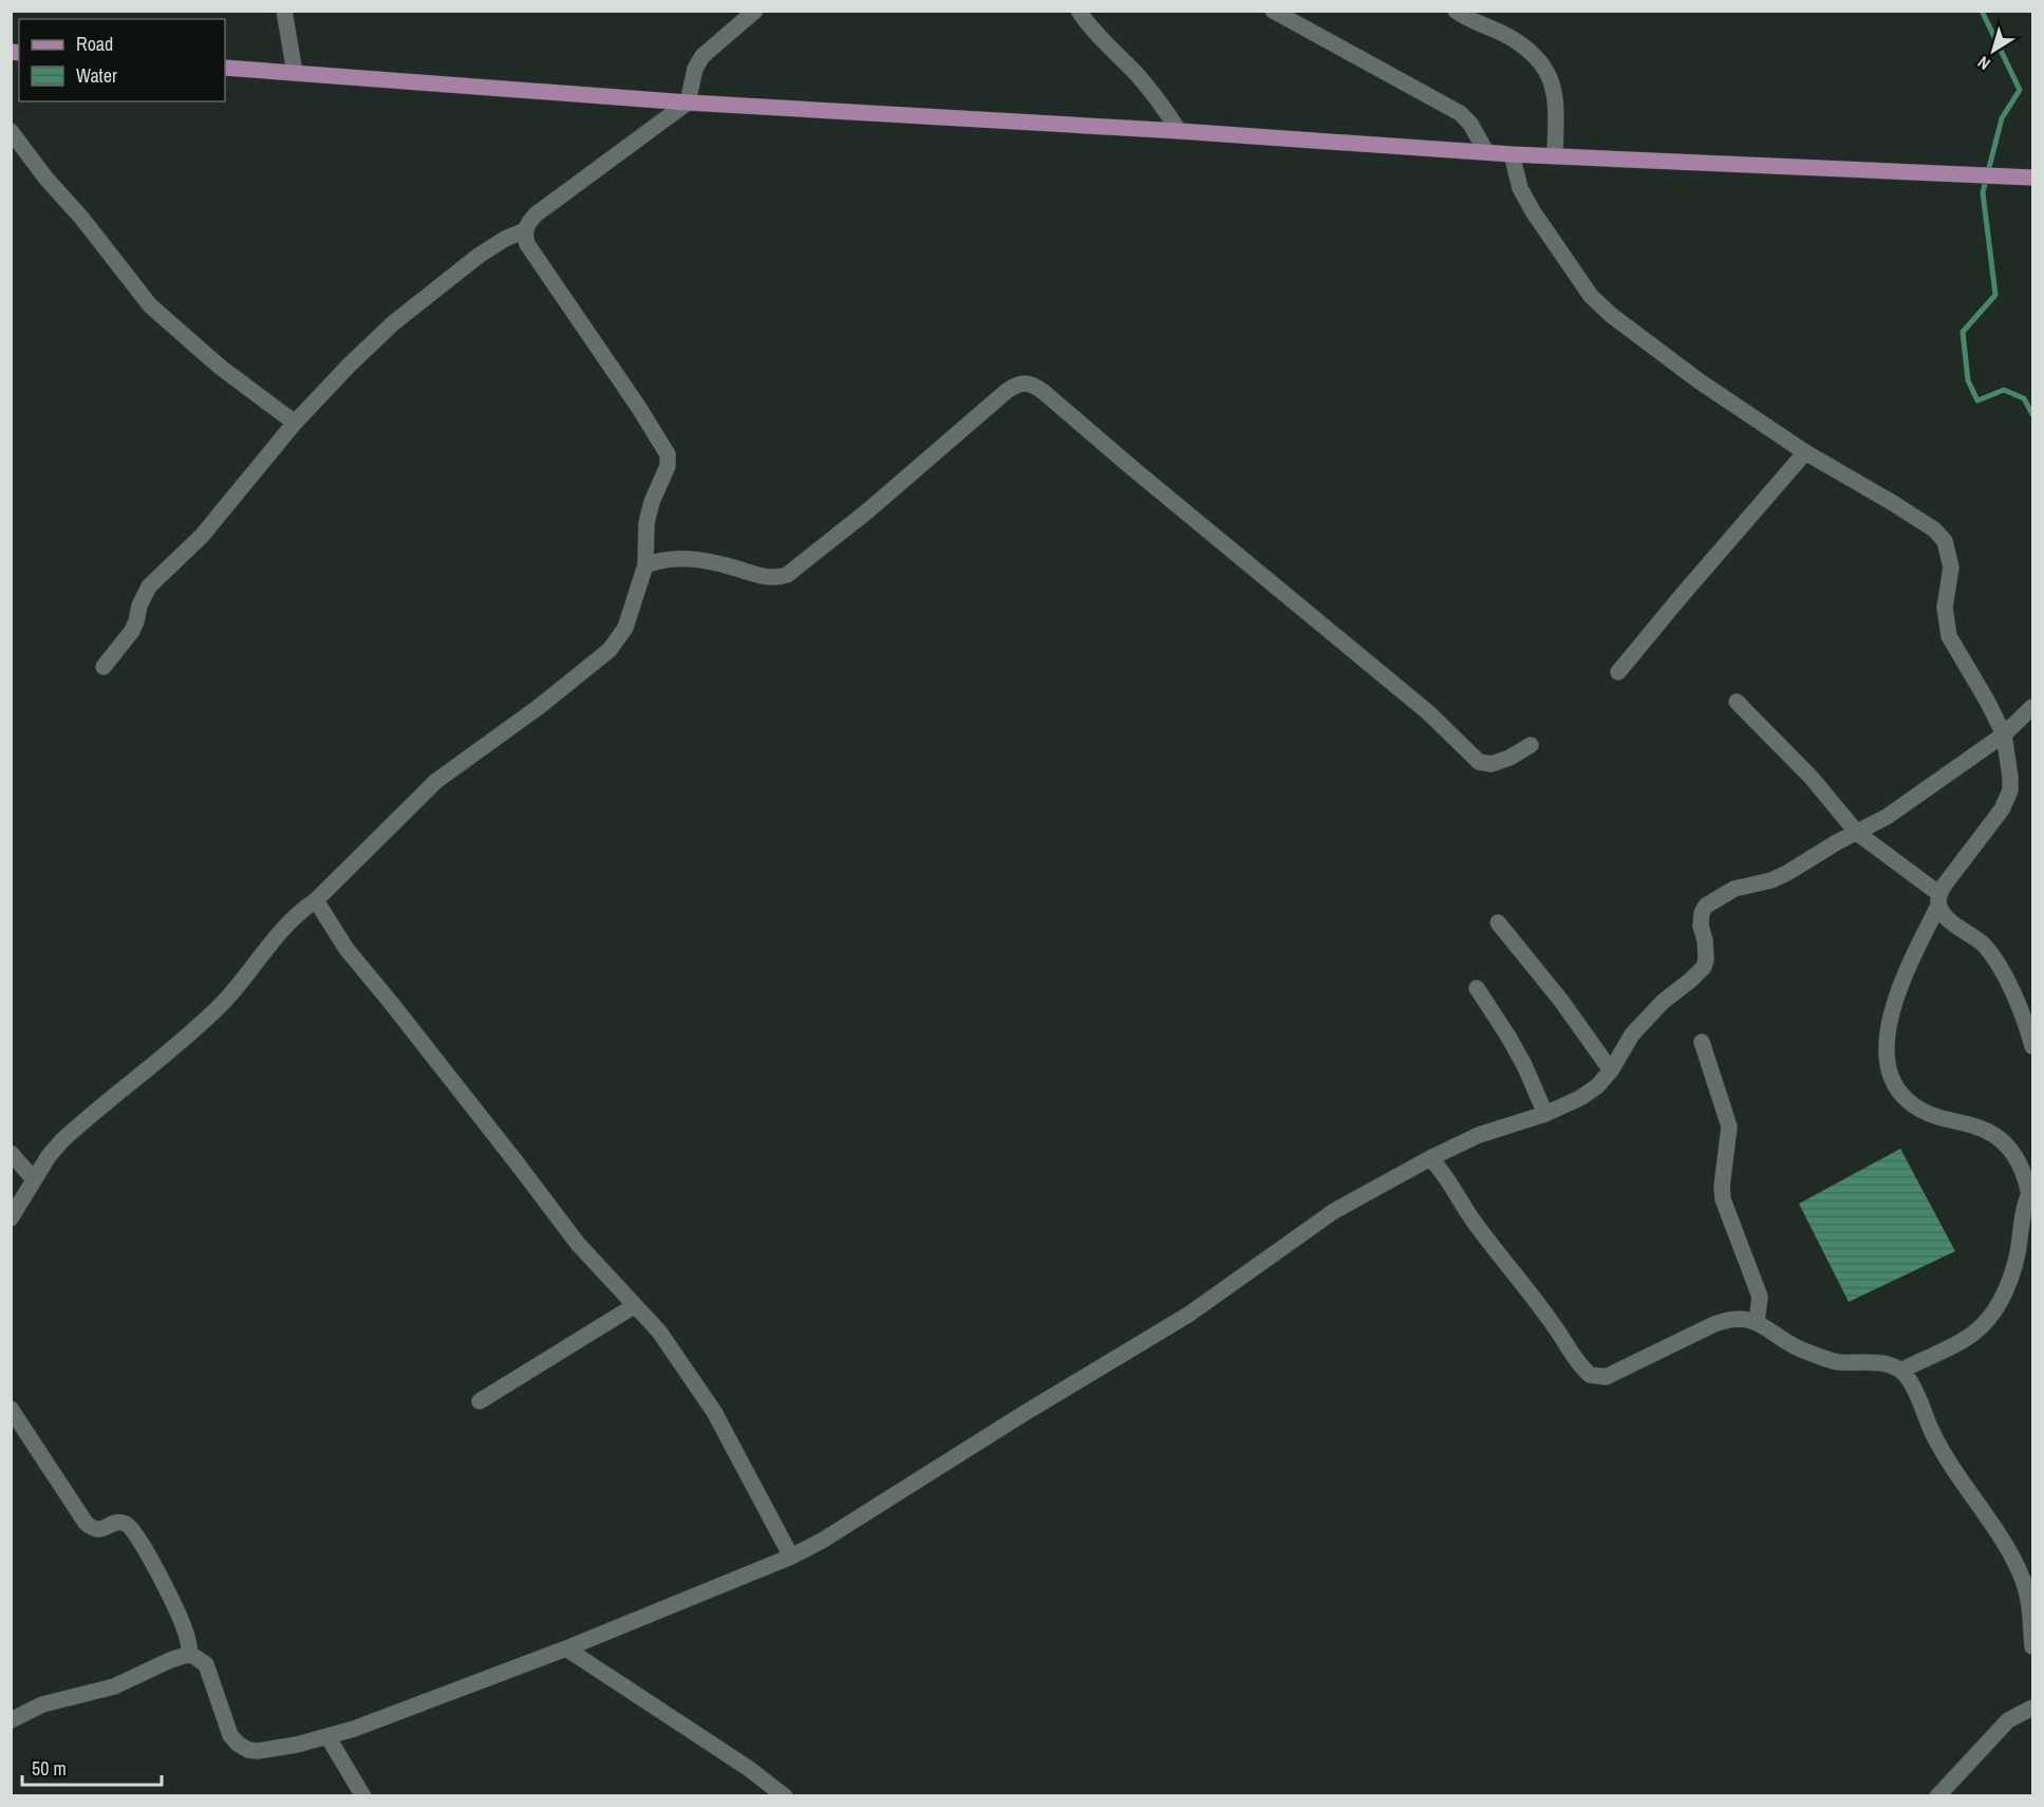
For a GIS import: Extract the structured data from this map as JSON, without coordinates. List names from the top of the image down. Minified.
{"legend":["Road","Water"],"scale_bar":"50 m","north":"bottom left"}
